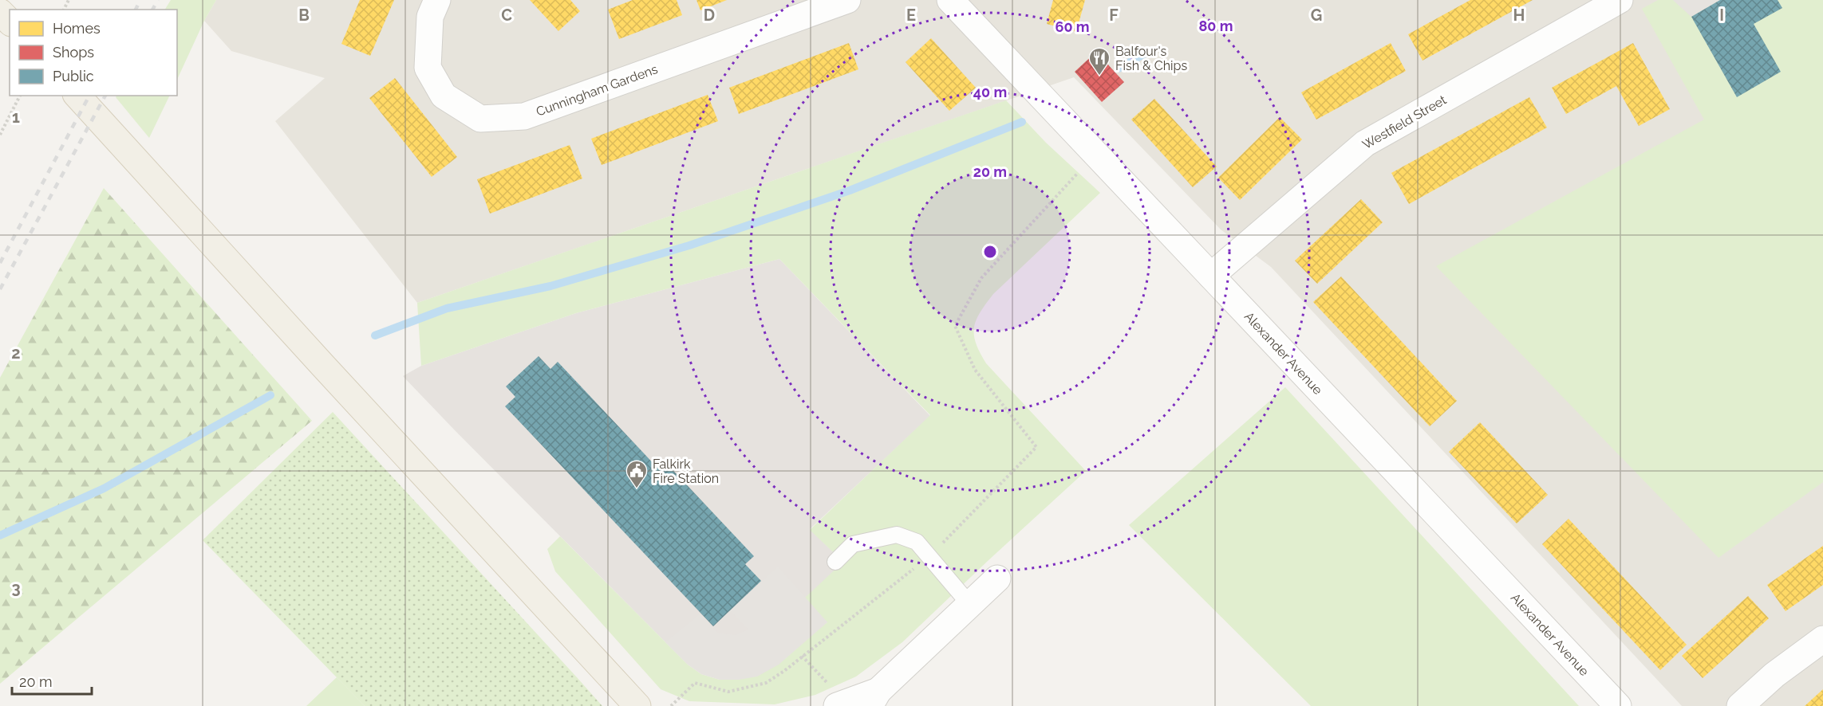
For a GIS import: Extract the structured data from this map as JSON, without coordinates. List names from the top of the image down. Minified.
{"streets":{"street":["Cunningham Gardens","Westfield Street","Alexander Avenue"]},"crossings":[["Westfield Street","Alexander Avenue"]],"places":{"restaurant":["Balfour's Fish & Chips"],"public building":["Falkirk Fire Station"]},"legend":["Homes","Shops","Public"],"scale_bar":"20 m","grid":{"columns":["B","C","D","E","F","G","H","I"],"rows":["1","2","3"]},"rings":["80 m","60 m","40 m","20 m"]}
